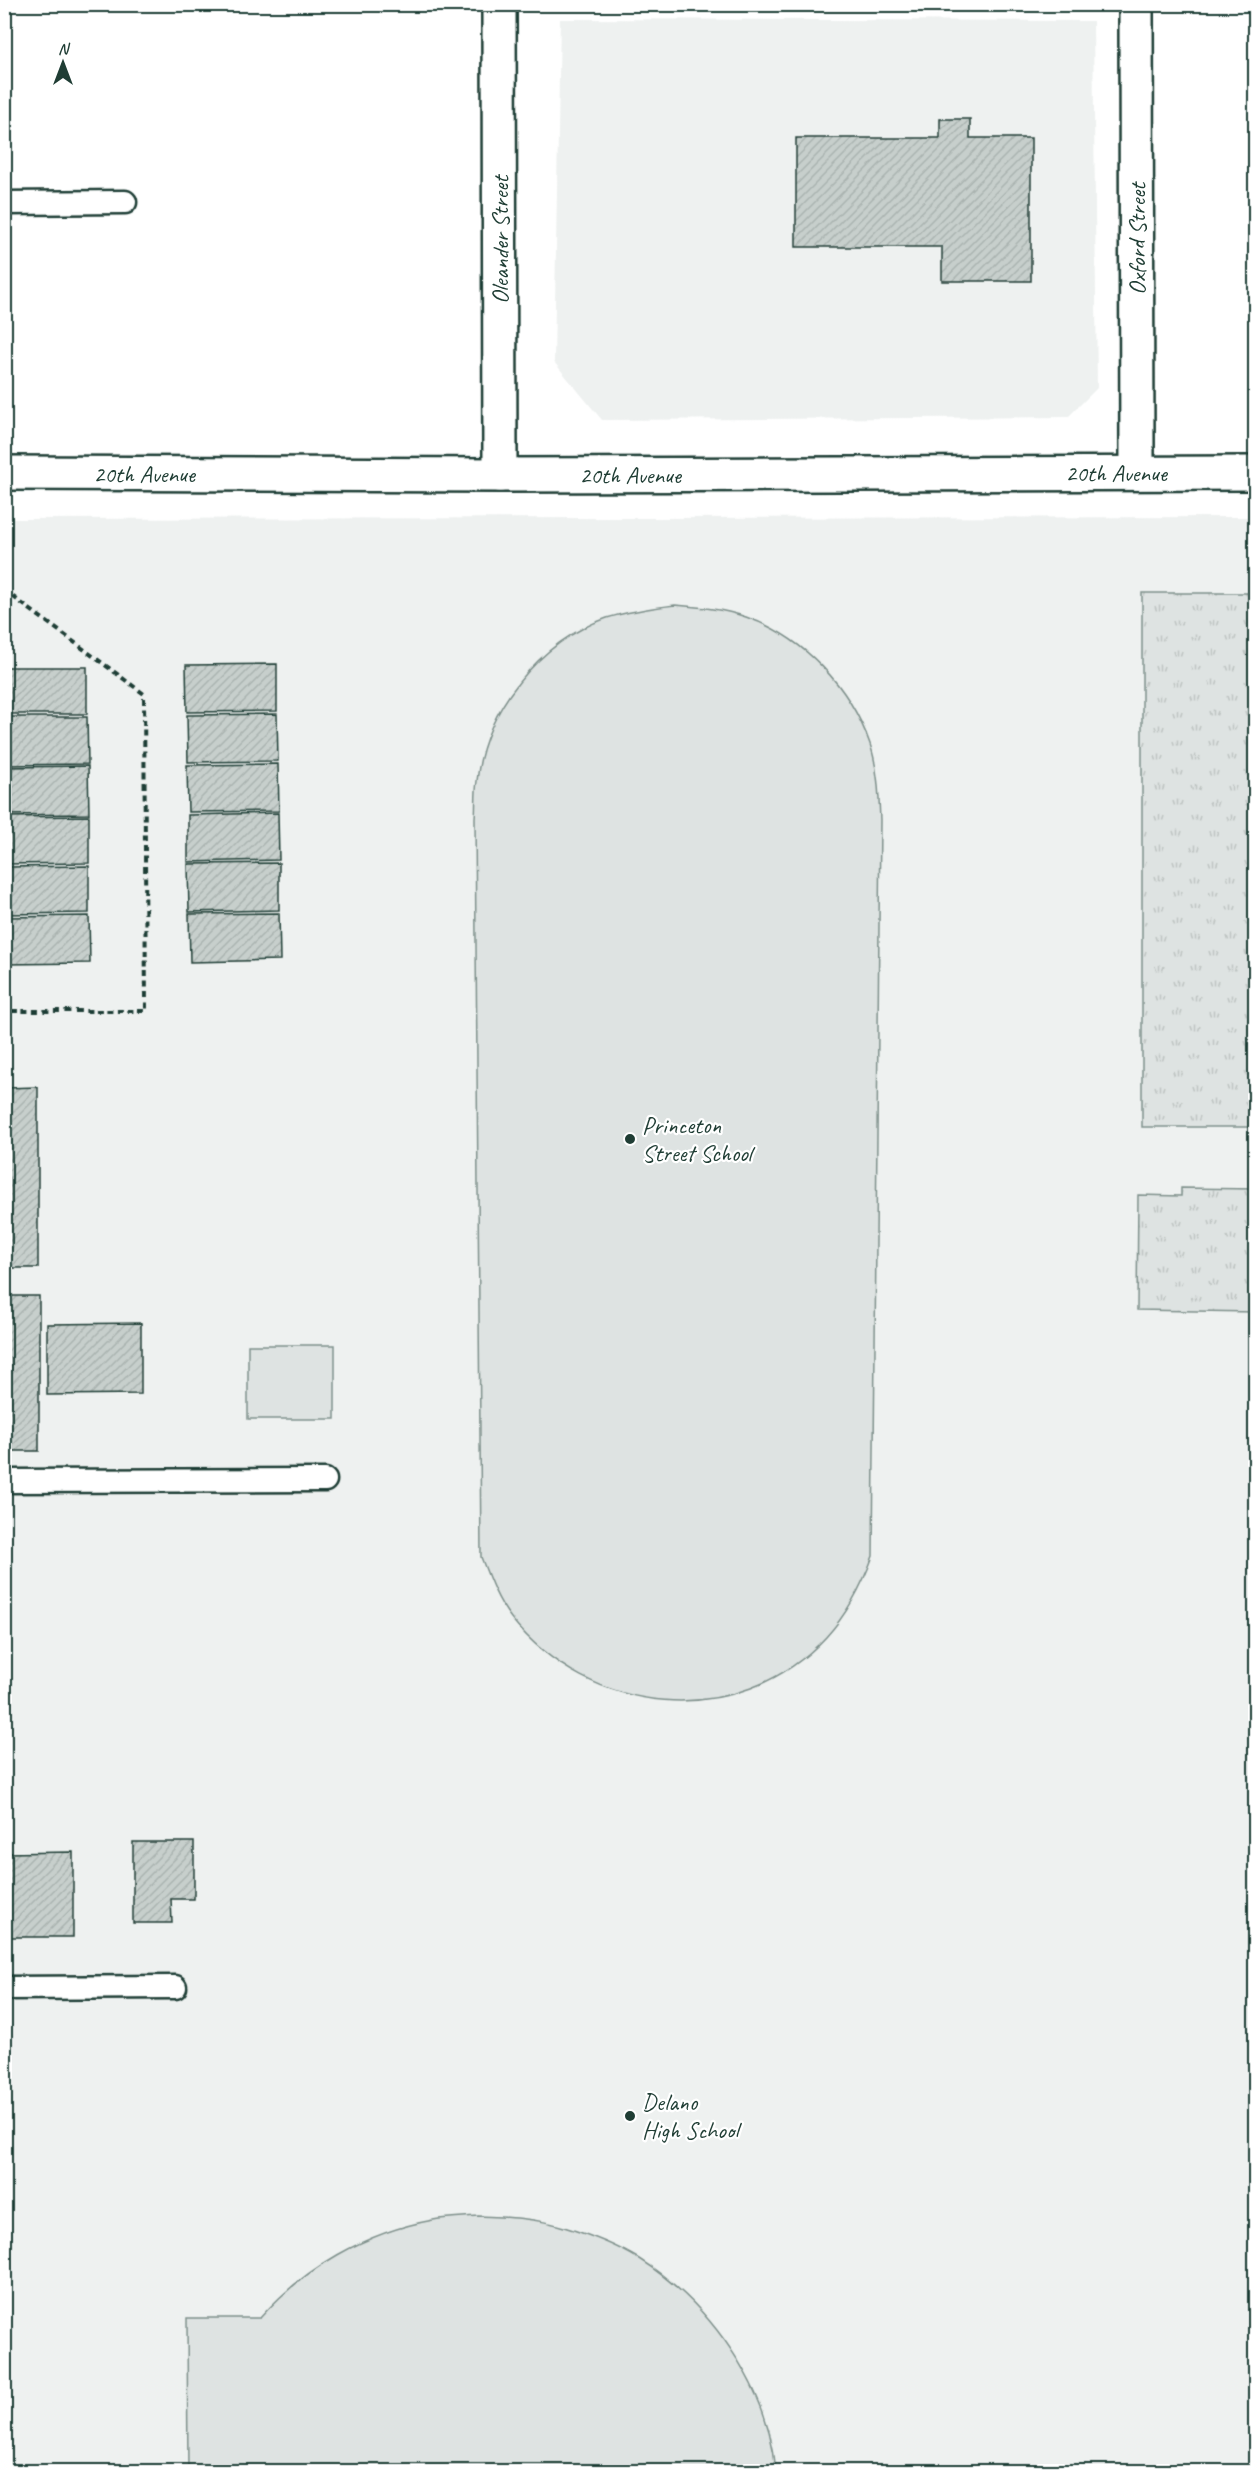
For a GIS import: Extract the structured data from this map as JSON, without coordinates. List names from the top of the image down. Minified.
{"streets":{"street":["Oxford Street","Oleander Street","20th Avenue"]},"crossings":[["Oxford Street","20th Avenue"],["Oleander Street","20th Avenue"]],"places":["Princeton Street School","Delano High School"],"north":"top"}
